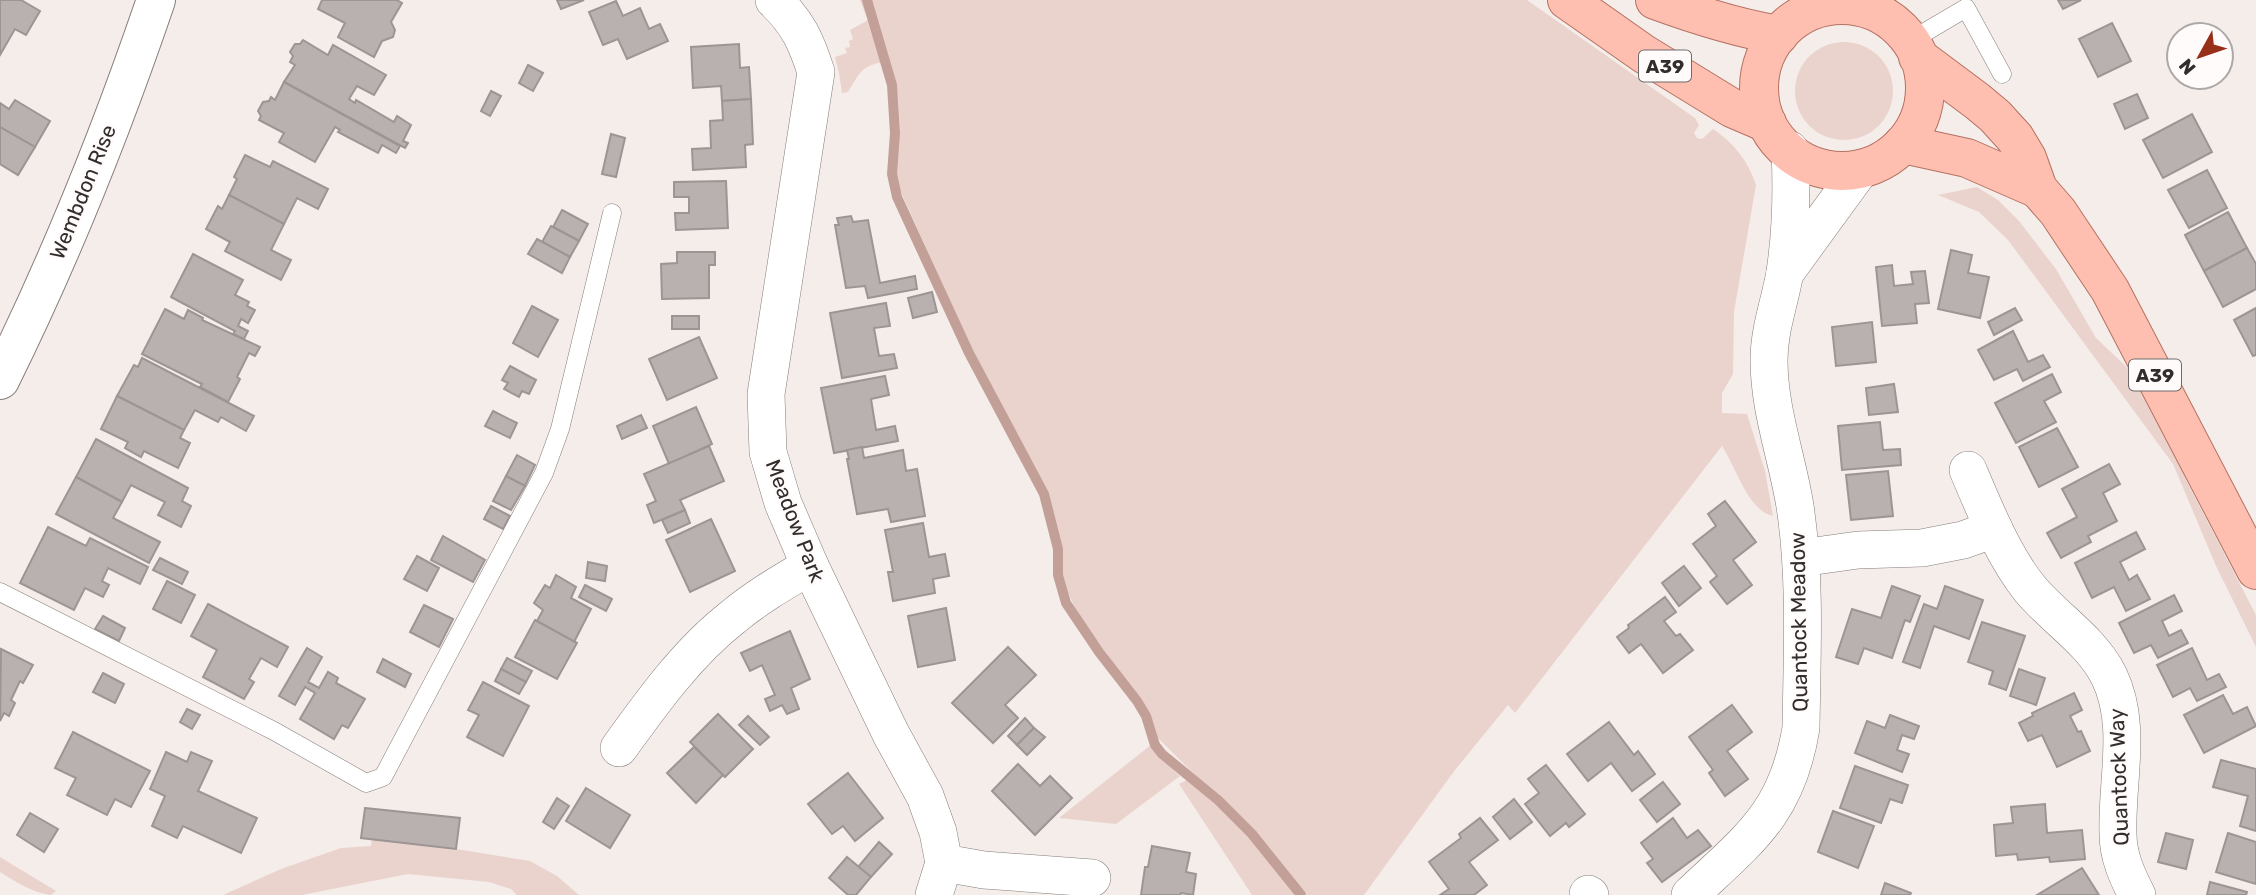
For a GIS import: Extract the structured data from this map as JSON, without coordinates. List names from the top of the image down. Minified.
{"streets":{"main road":["A39","Wembdon Rise"],"street":["Meadow Park","Quantock Meadow","Quantock Way"]},"crossings":[["A39","Quantock Meadow"]],"north":"bottom left"}
